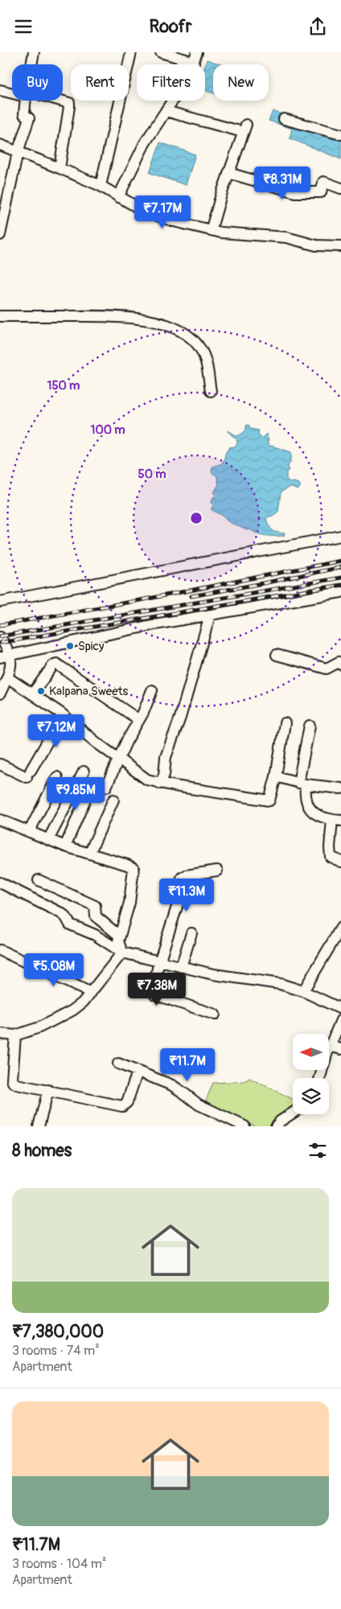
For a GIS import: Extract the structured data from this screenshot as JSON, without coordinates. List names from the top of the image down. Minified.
{"places":["Spicy","Kalpana Sweets"],"north":"left","page":{"header":"Roofr","chip":["Buy","Rent","Filters","New"],"price":["₹8.31M","₹7.17M","₹7.12M","₹9.85M","₹11.3M","₹5.08M","₹7.38M","₹11.7M"],"heading":"8 homes","list":[{"name":"₹7,380,000","note":"3 rooms · 74 m² · Apartment"},{"name":"₹11.7M","note":"3 rooms · 104 m² · Apartment"}]},"rings":["150 m","100 m","50 m"]}
